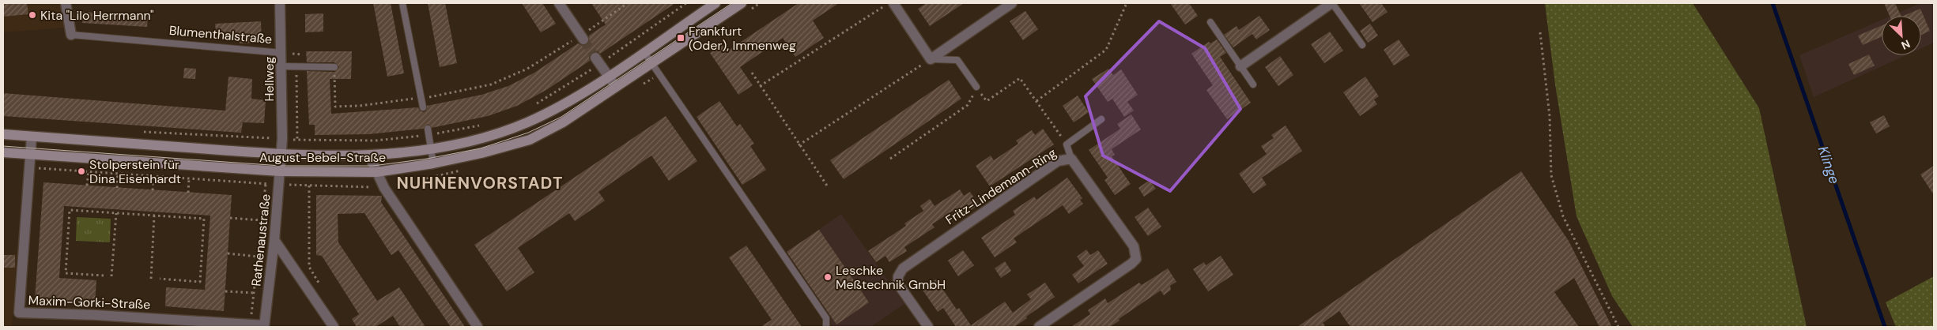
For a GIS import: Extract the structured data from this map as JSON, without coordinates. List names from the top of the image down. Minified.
{"streets":{"street":["Blumenthalstraße","Hellweg","August-Bebel-Straße","Fritz-Lindemann-Ring","Rathenaustraße","Maxim-Gorki-Straße"]},"crossings":[["Blumenthalstraße","Hellweg"],["Hellweg","August-Bebel-Straße"],["Hellweg","Rathenaustraße"],["August-Bebel-Straße","Rathenaustraße"],["August-Bebel-Straße","Maxim-Gorki-Straße"],["Rathenaustraße","Maxim-Gorki-Straße"]],"districts":["NUHNENVORSTADT"],"water":["Klinge"],"places":{"other":["Kita \"Lilo Herrmann\"","Stolperstein für Dina Eisenhardt","Leschke Meßtechnik GmbH"],"transit":["Frankfurt (Oder), Immenweg"]},"north":"bottom right"}
